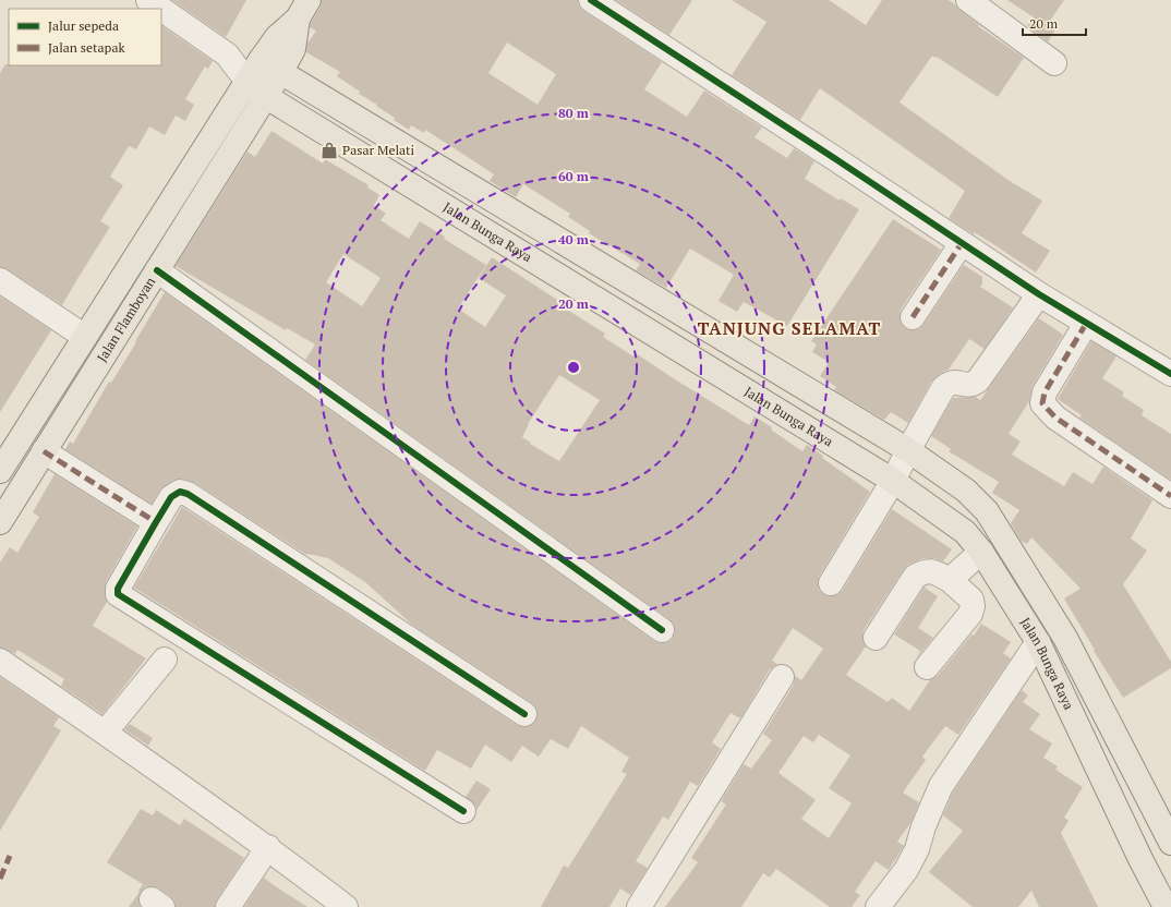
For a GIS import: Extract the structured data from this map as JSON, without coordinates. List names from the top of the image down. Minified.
{"streets":{"main road":["Jalan Bunga Raya","Jalan Flamboyan"]},"crossings":[["Jalan Bunga Raya","Jalan Flamboyan"]],"districts":["TANJUNG SELAMAT"],"places":{"shop":["Pasar Melati"]},"legend":["Jalur sepeda","Jalan setapak"],"scale_bar":"20 m","rings":["80 m","60 m","40 m","20 m"]}
